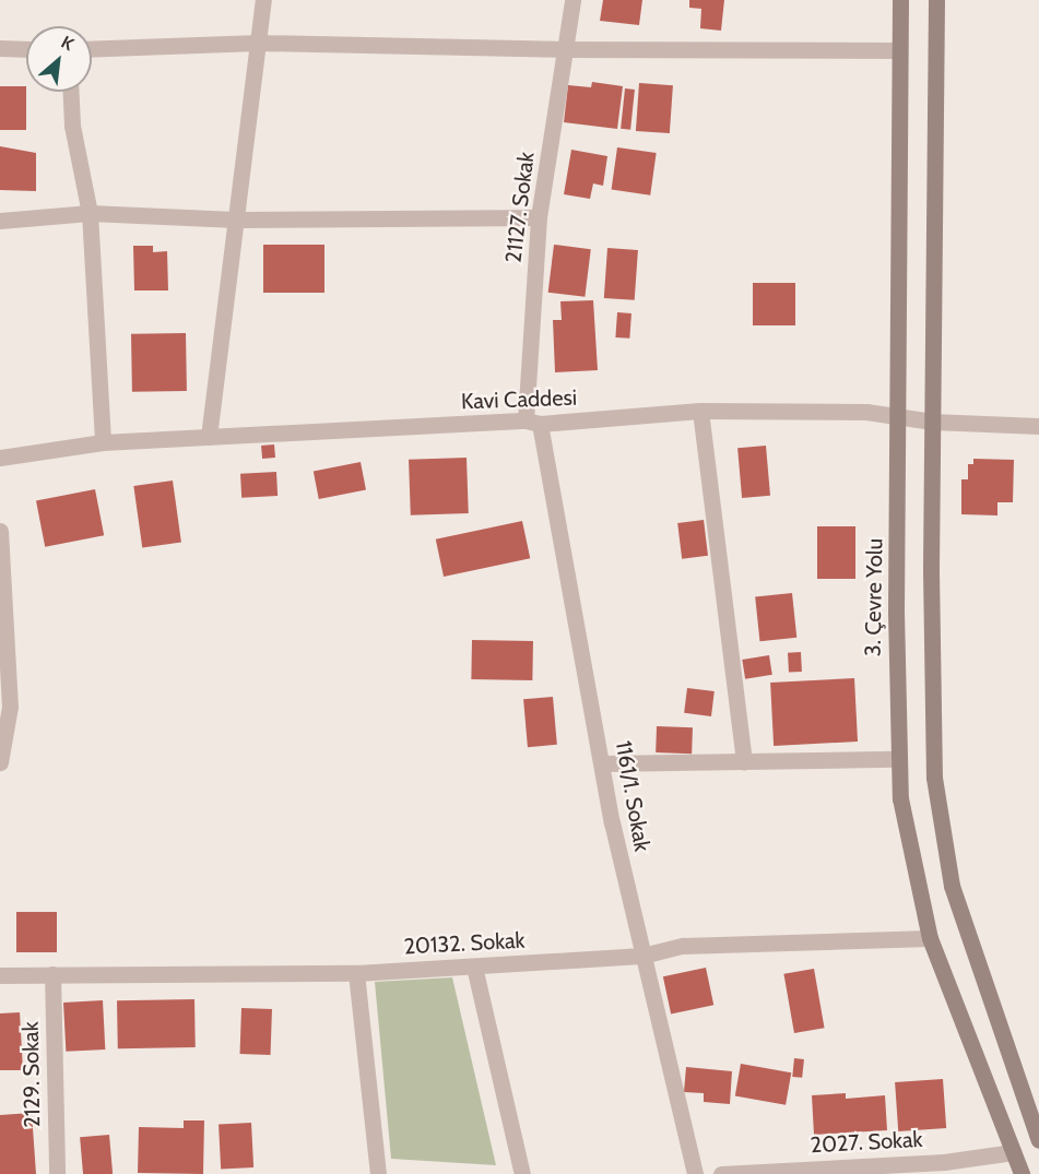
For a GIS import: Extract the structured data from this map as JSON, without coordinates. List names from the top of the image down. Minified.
{"streets":{"main road":["3. Çevre Yolu"],"street":["21127. Sokak","Kavi Caddesi","1161/1. Sokak","20132. Sokak","2129. Sokak","2027. Sokak"]},"crossings":[["21127. Sokak","Kavi Caddesi"],["21127. Sokak","1161/1. Sokak"],["Kavi Caddesi","3. Çevre Yolu"],["Kavi Caddesi","1161/1. Sokak"],["3. Çevre Yolu","20132. Sokak"],["3. Çevre Yolu","2027. Sokak"],["1161/1. Sokak","20132. Sokak"],["20132. Sokak","2129. Sokak"]],"north":"top right"}
